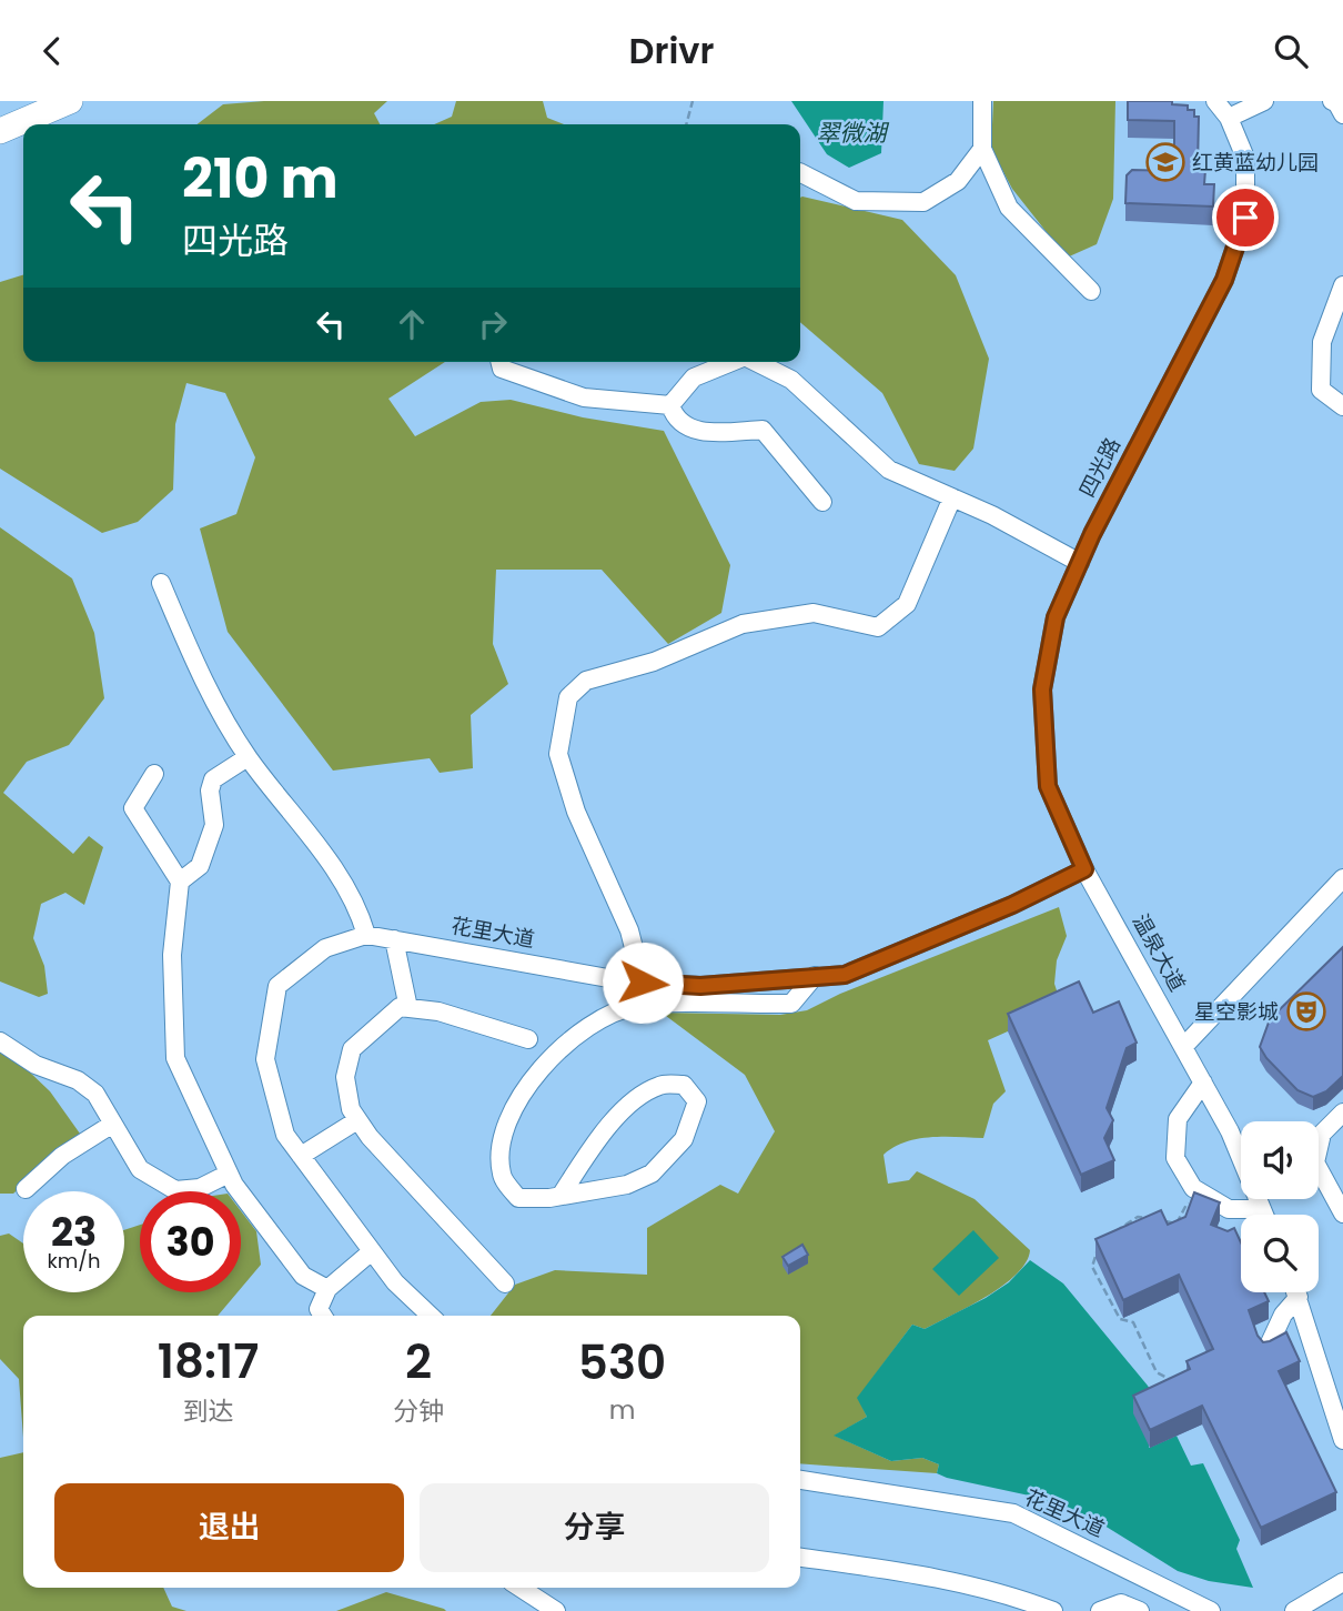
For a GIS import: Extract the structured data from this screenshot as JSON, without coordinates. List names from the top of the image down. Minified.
{"streets":{"street":["四光路","花里大道","温泉大道"]},"crossings":[["四光路","花里大道"],["四光路","温泉大道"],["花里大道","温泉大道"]],"water":["翠微湖"],"places":{"school or university":["红黄蓝幼儿园"],"theatre":["星空影城"]},"page":{"header":"Drivr","turn":["210 m","四光路"],"speed":"23 km/h","limit":"30","eta":["18:17","到达","2","分钟","530","m"],"buttons":["退出","分享"]}}
